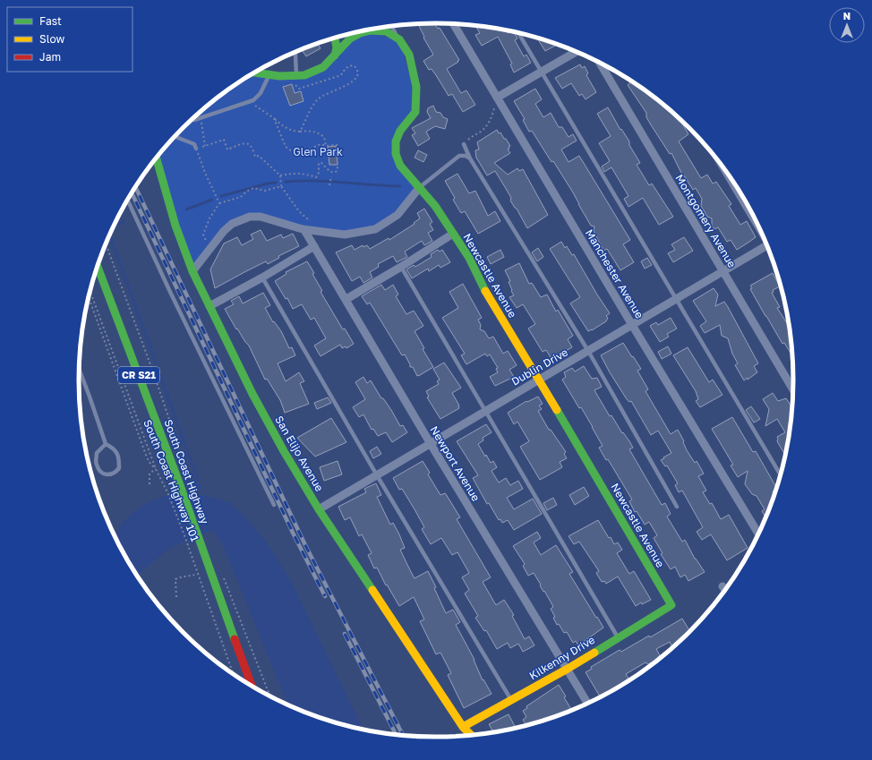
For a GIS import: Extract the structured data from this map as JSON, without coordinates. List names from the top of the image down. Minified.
{"streets":{"main road":["Newcastle Avenue","CR S21","San Elijo Avenue","South Coast Highway","Kilkenny Drive"],"street":["Montgomery Avenue","Manchester Avenue","Dublin Drive","Newport Avenue"],"path":["South Coast Highway 101"]},"crossings":[["Montgomery Avenue","Dublin Drive"],["Manchester Avenue","Dublin Drive"],["Newcastle Avenue","Dublin Drive"],["Newcastle Avenue","Kilkenny Drive"],["Dublin Drive","San Elijo Avenue"],["Dublin Drive","Newport Avenue"],["San Elijo Avenue","Kilkenny Drive"],["Newport Avenue","Kilkenny Drive"]],"parks":["Glen Park"],"legend":["Fast","Slow","Jam"],"north":"top"}
